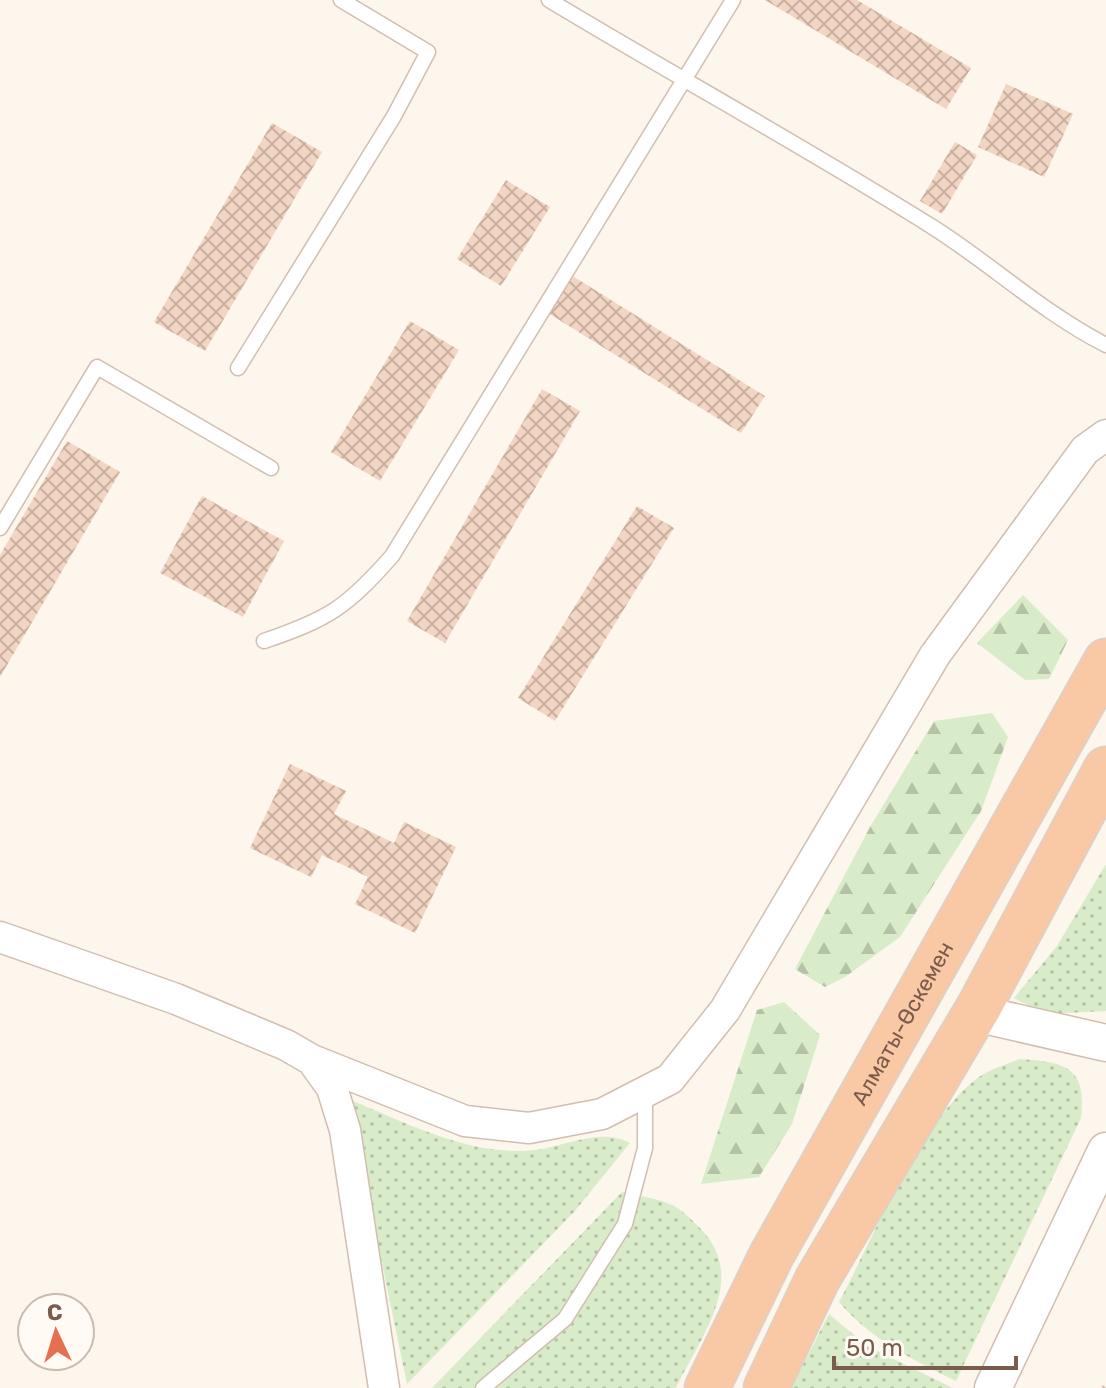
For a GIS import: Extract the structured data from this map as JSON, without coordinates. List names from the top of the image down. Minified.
{"streets":{"highway":["Алматы-Өскемен"]},"scale_bar":"50 m","north":"top"}
